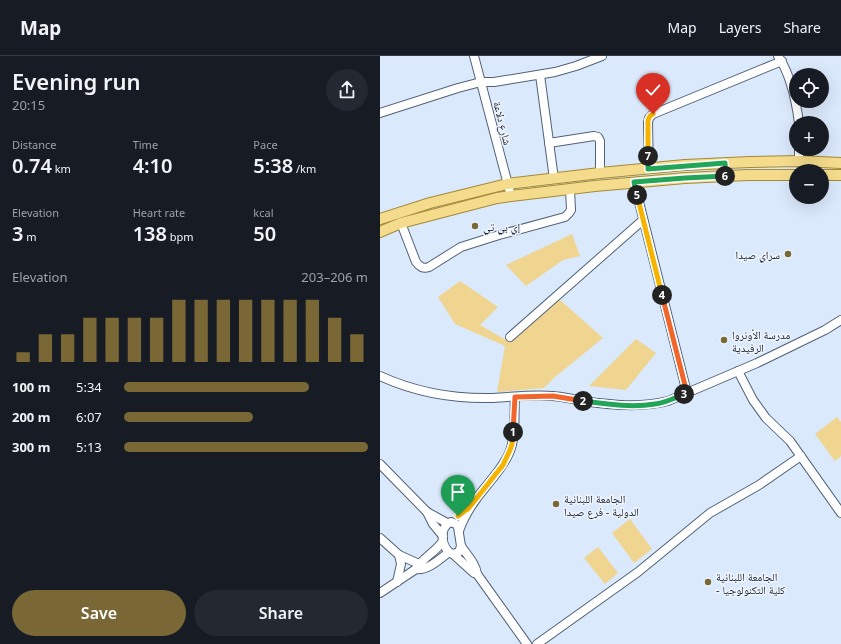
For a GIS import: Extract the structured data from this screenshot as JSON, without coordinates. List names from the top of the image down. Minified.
{"streets":{"street":["شارع دلاعة"]},"places":["إي بي تي","سراي صيدا","مدرسة الأونروا الرفيدية","الجامعة اللبنانية الدولية - فرع صيدا","الجامعة اللبنانية - كلية التكنولوجيا"],"page":{"header":"Map","nav":["Map","Layers","Share"],"heading":["Evening run","20:15"],"map_buttons":["+","−"],"stats":[["Distance","0.74 km"],["Time","4:10"],["Pace","5:38 /km"],["Elevation","3 m"],["Heart rate","138 bpm"],["kcal","50"]],"pins":["7","6","5","4","3","2","1"],"chart":["Elevation","203–206 m"],"list":[{"name":"100 m","note":"5:34"},{"name":"200 m","note":"6:07"},{"name":"300 m","note":"5:13"}],"buttons":["Save","Share"]}}
